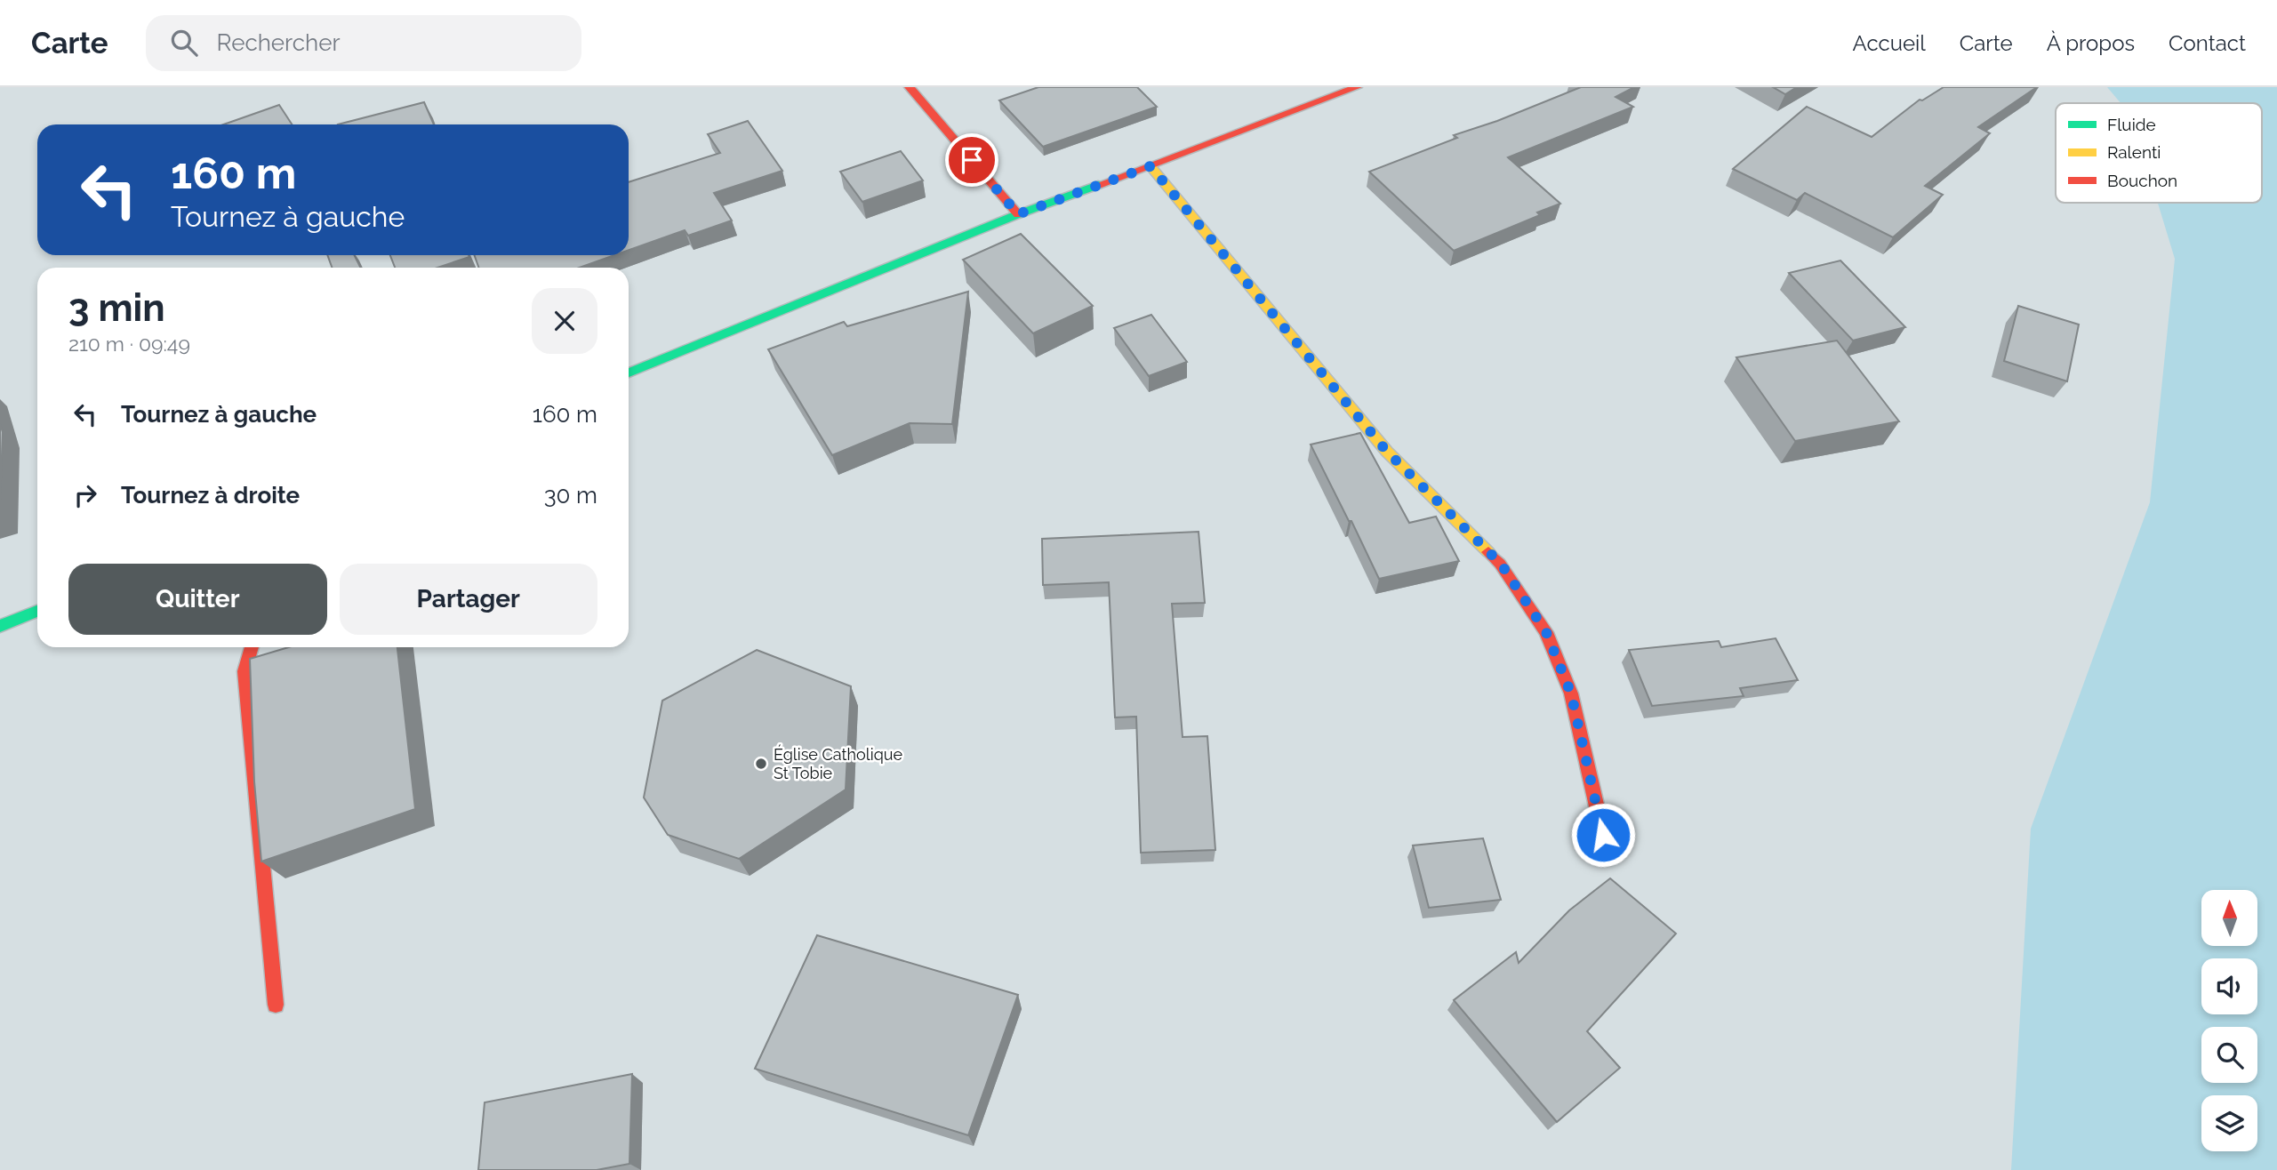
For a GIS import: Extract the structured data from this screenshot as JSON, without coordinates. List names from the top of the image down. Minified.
{"places":["Église Catholique St Tobie"],"legend":["Fluide","Ralenti","Bouchon"],"north":"top","page":{"header":"Carte","search":"Rechercher","nav":["Accueil","Carte","À propos","Contact"],"turn":["160 m","Tournez à gauche"],"heading":["3 min","210 m · 09:49"],"list":[{"name":"Tournez à gauche","value":"160 m"},{"name":"Tournez à droite","value":"30 m"}],"buttons":["Quitter","Partager"]}}
